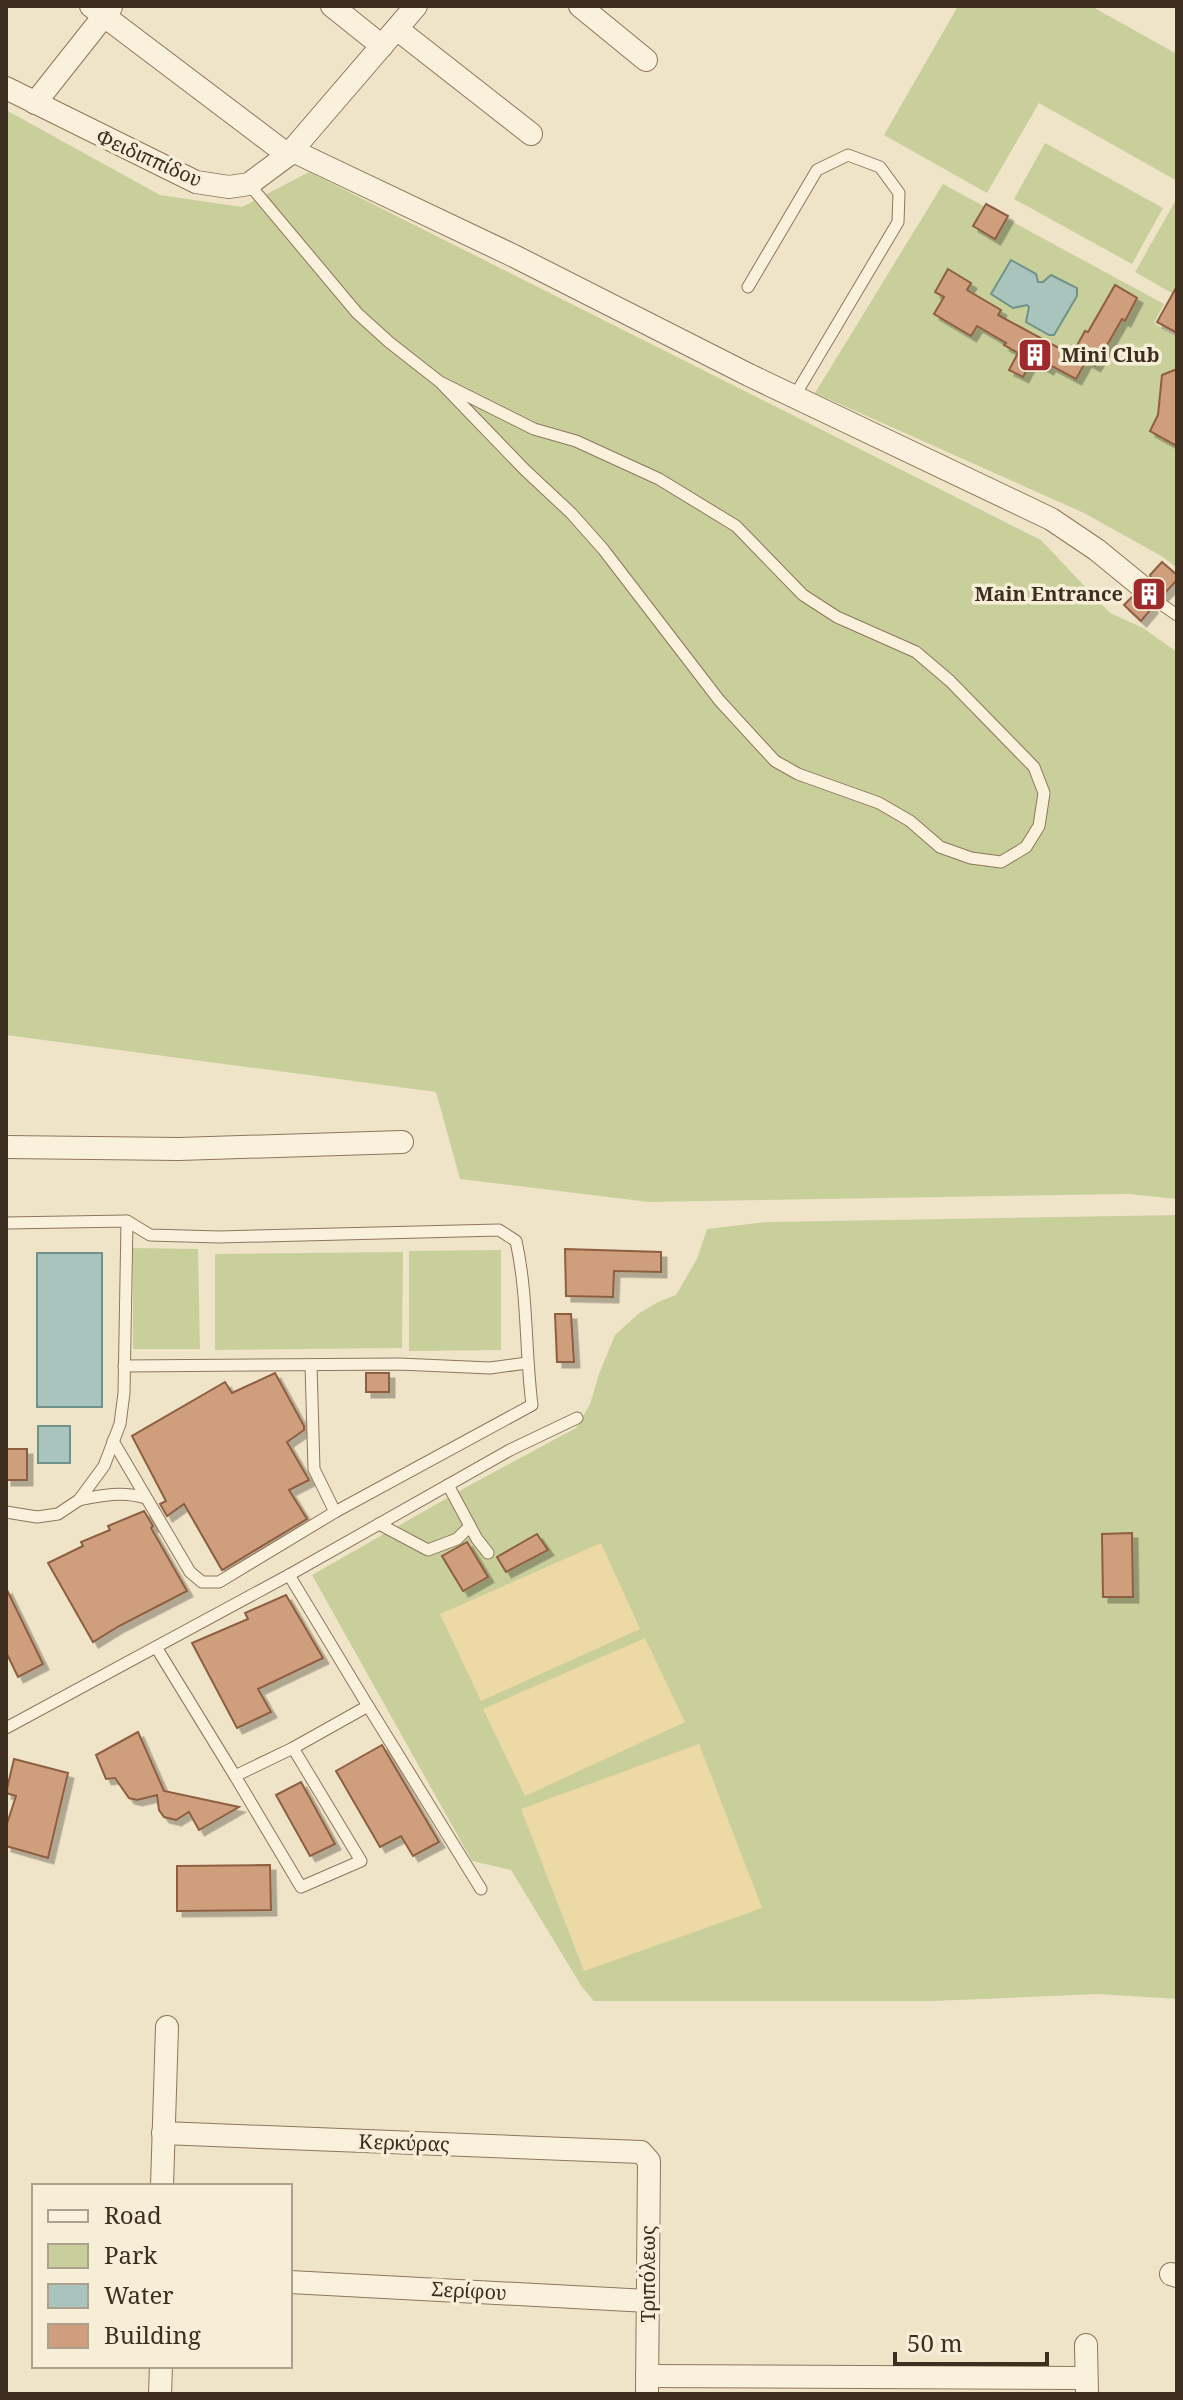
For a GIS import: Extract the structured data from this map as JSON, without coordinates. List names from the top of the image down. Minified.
{"streets":{"street":["Φειδιππίδου","Κερκύρας","Τριπόλεως","Σερίφου"]},"crossings":[["Κερκύρας","Τριπόλεως"],["Τριπόλεως","Σερίφου"]],"places":{"building":["Mini Club","Main Entrance"]},"legend":["Road","Park","Water","Building"],"scale_bar":"50 m"}
